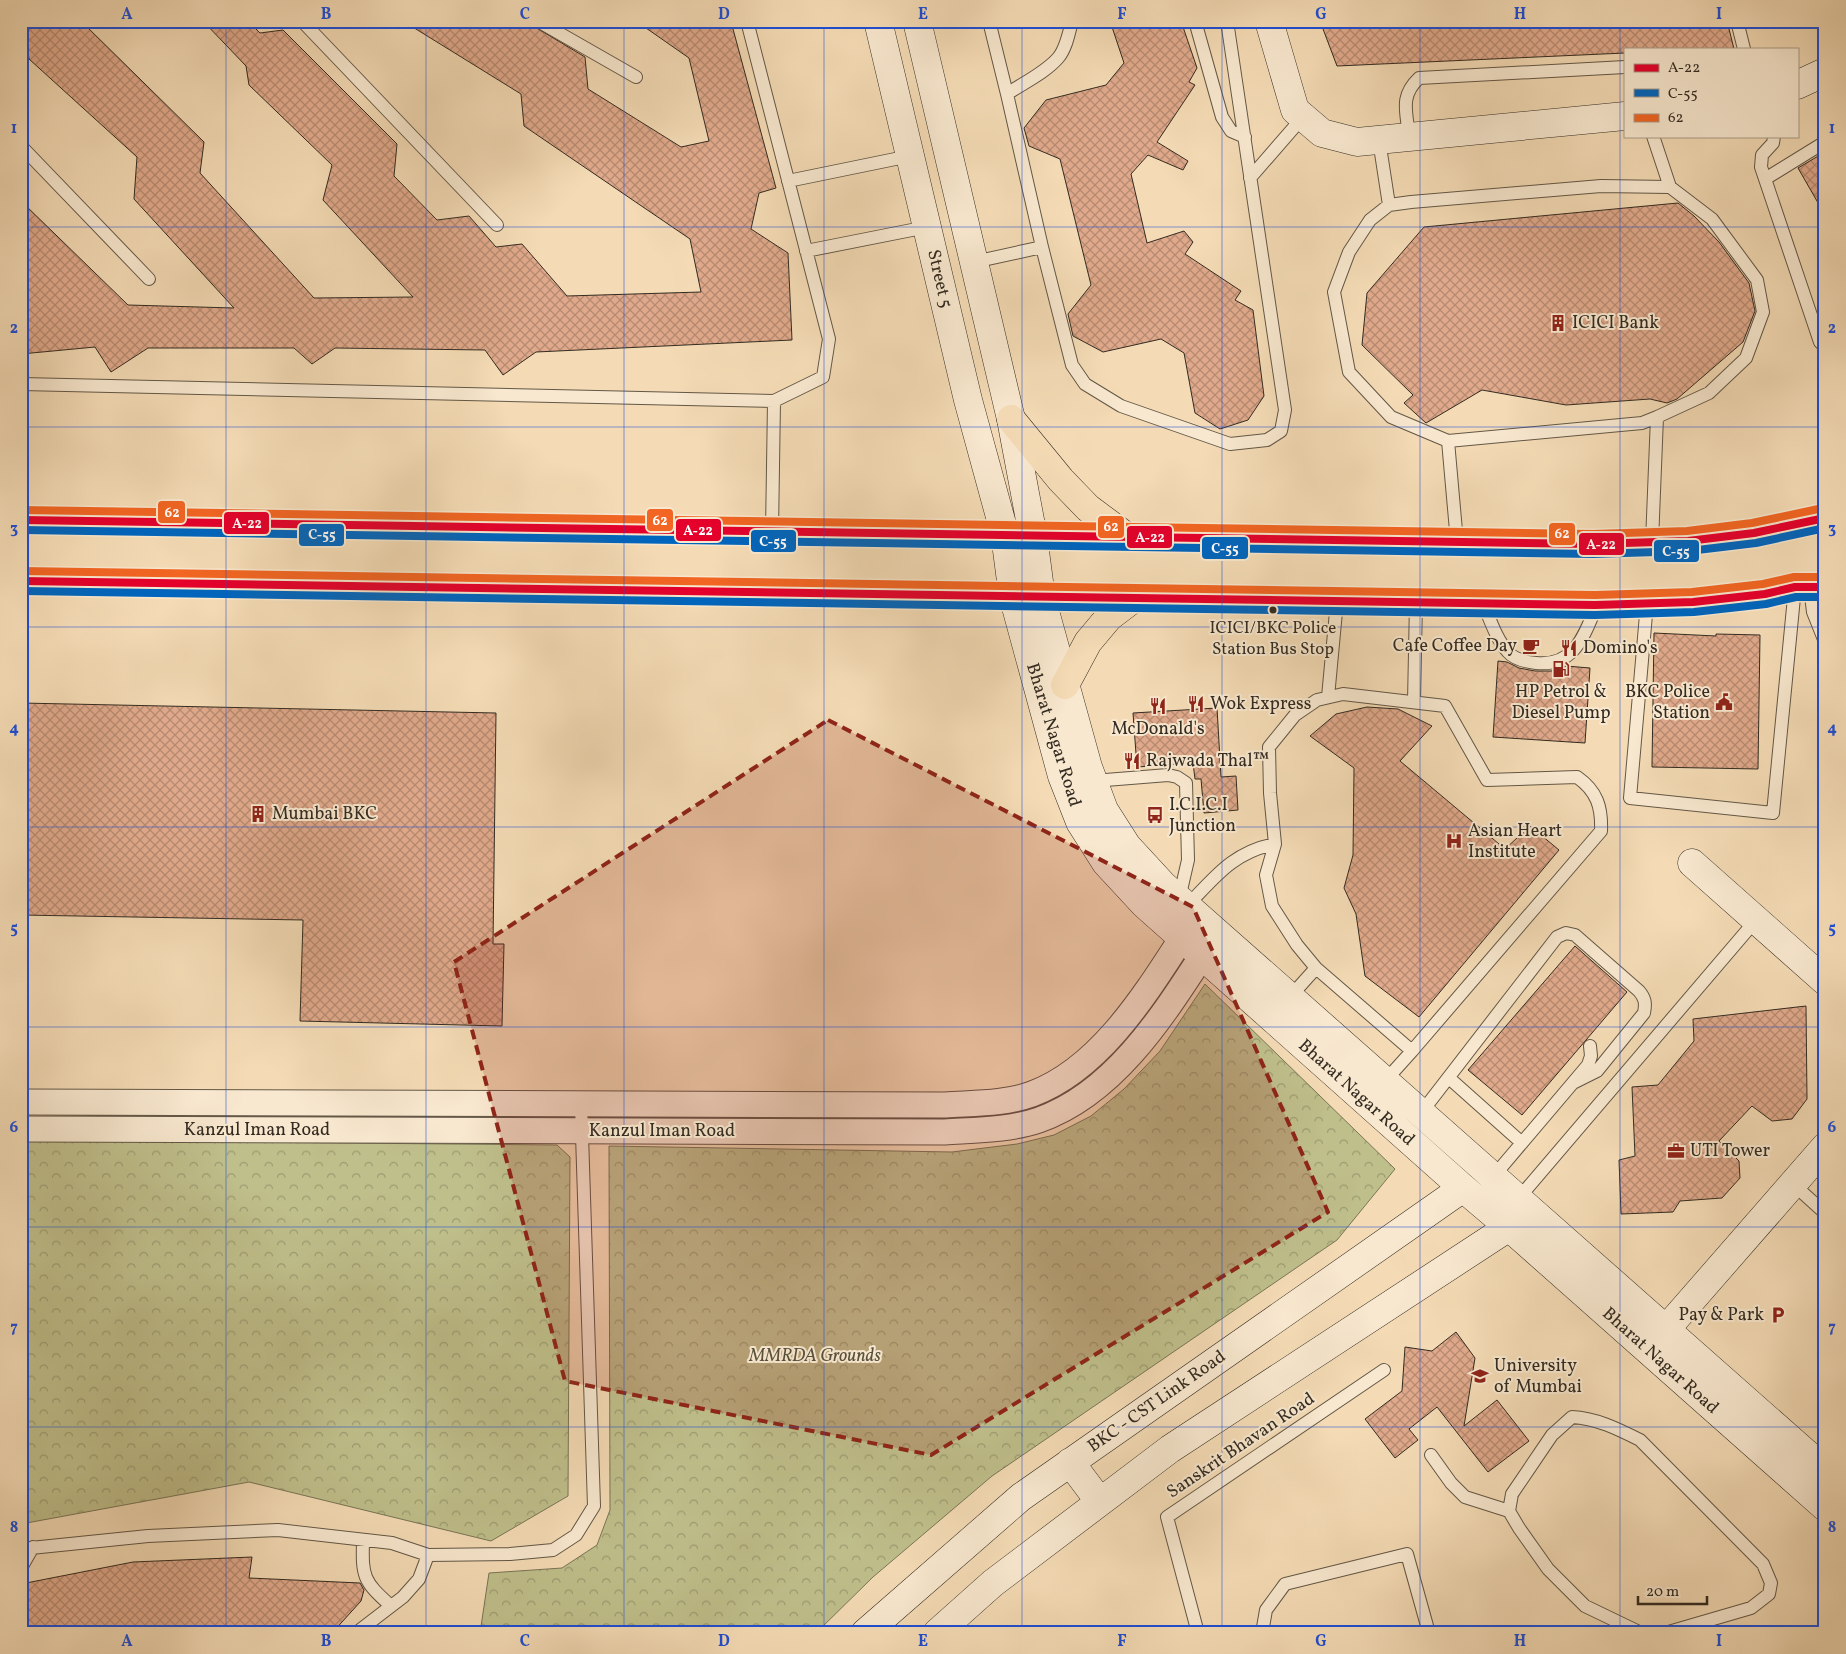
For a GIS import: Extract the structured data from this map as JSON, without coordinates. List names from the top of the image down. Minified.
{"streets":{"street":["Street 5","Bharat Nagar Road","Kanzul Iman Road","BKC - CST Link Road"],"lane":["Sanskrit Bhavan Road"]},"crossings":[["Street 5","Bharat Nagar Road"],["Bharat Nagar Road","Kanzul Iman Road"],["Bharat Nagar Road","BKC - CST Link Road"]],"parks":["MMRDA Grounds"],"places":{"building":["ICICI Bank","Mumbai BKC"],"other":["ICICI/BKC Police Station Bus Stop"],"cafe":["Cafe Coffee Day"],"restaurant":["Domino's","Wok Express","McDonald's","Rajwada Thal™"],"fuel station":["HP Petrol & Diesel Pump"],"public building":["BKC Police Station"],"bus stop":["I.C.I.C.I Junction"],"hospital":["Asian Heart Institute"],"office":["UTI Tower"],"parking":["Pay & Park"],"school or university":["University of Mumbai"]},"lines":["transit line 62","transit line A-22","transit line C-55"],"legend":["A-22","C-55","62"],"scale_bar":"20 m","grid":{"columns":["A","B","C","D","E","F","G","H","I"],"rows":["1","2","3","4","5","6","7","8"]}}
